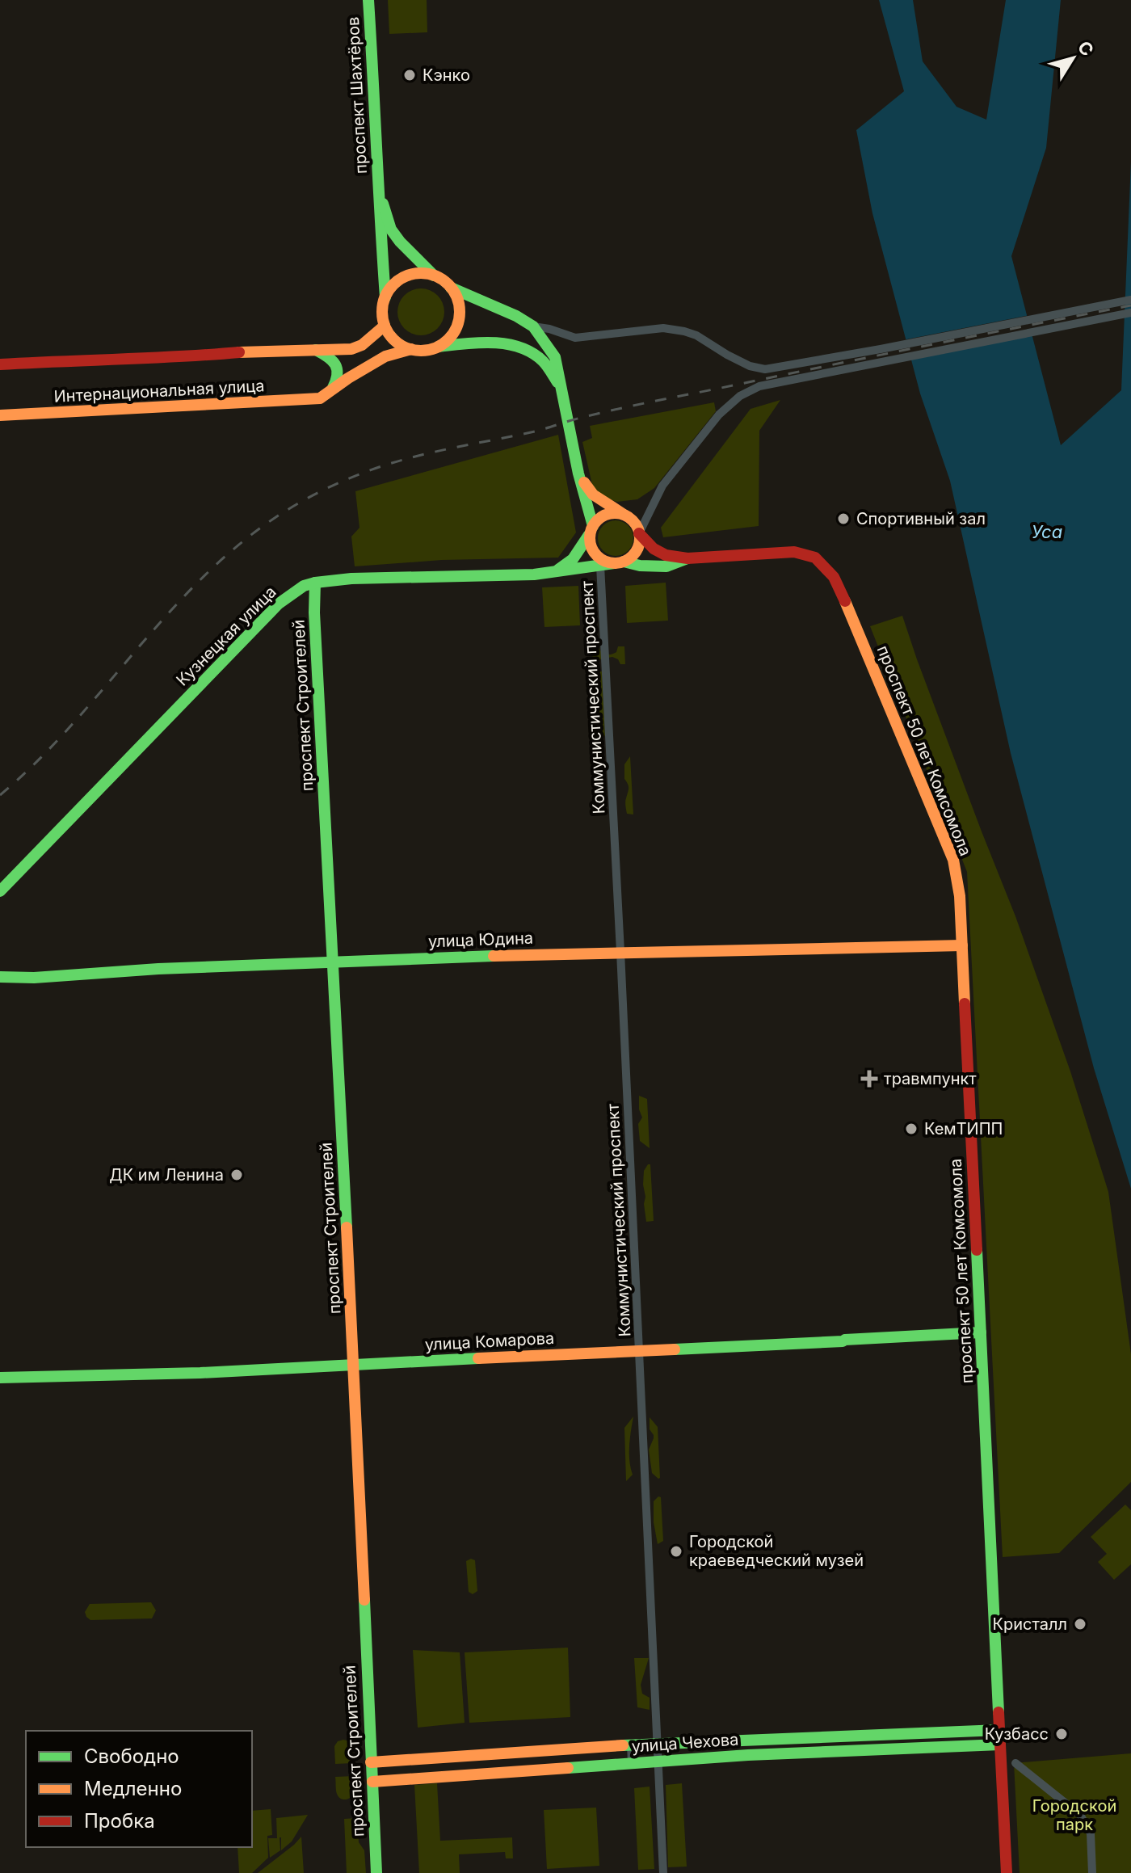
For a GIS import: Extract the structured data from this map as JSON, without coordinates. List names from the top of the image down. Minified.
{"streets":{"main road":["проспект Шахтёров","Интернациональная улица","Кузнецкая улица","проспект Строителей","проспект 50 лет Комсомола","улица Юдина","улица Комарова","улица Чехова"],"street":["Коммунистический проспект"]},"crossings":[["Кузнецкая улица","Коммунистический проспект"],["Кузнецкая улица","проспект Строителей"],["Коммунистический проспект","улица Юдина"],["Коммунистический проспект","улица Комарова"],["Коммунистический проспект","улица Чехова"],["проспект Строителей","улица Юдина"],["проспект Строителей","улица Комарова"],["проспект Строителей","улица Чехова"],["проспект 50 лет Комсомола","улица Юдина"],["проспект 50 лет Комсомола","улица Комарова"],["проспект 50 лет Комсомола","улица Чехова"]],"water":["Уса"],"parks":["Городской парк"],"places":{"other":["Кэнко","Спортивный зал","КемТИПП","ДК им Ленина","Городской краеведческий музей","Кристалл","Кузбасс"],"health":["травмпункт"]},"legend":["Свободно","Медленно","Пробка"],"north":"top right"}
